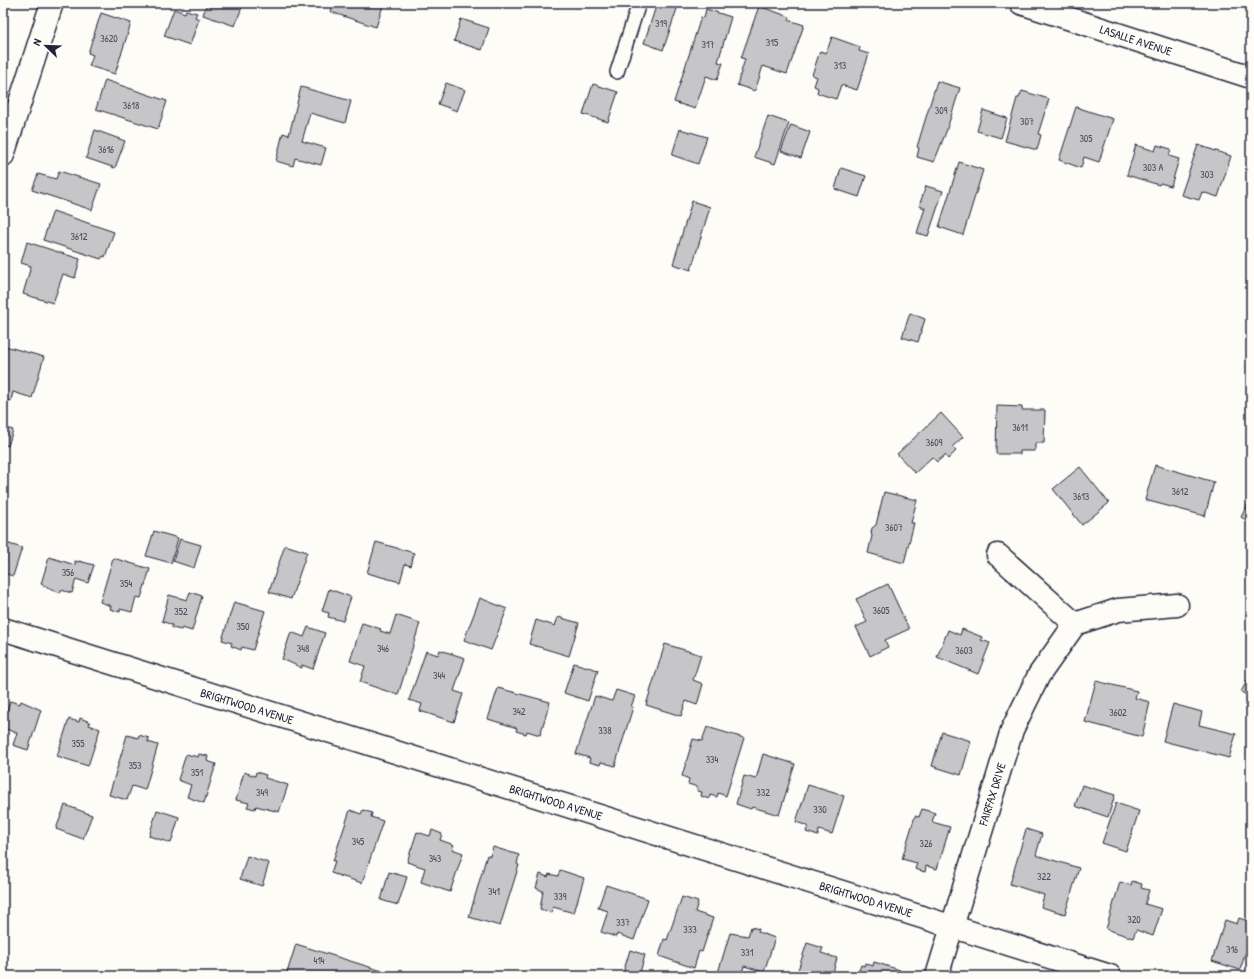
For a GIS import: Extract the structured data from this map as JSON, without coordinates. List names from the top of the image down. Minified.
{"streets":{"street":["LASALLE AVENUE","BRIGHTWOOD AVENUE","FAIRFAX DRIVE"]},"crossings":[["BRIGHTWOOD AVENUE","FAIRFAX DRIVE"]],"house_numbers":["319","3620","315","317","313","3618","309","307","305","3616","303 A","303","3612","3611","3609","3612","3613","3607","356","354","3605","352","350","348","346","3603","344","342","3602","338","355","334","353","351","349","332","330","345","326","343","322","341","339","320","337","333","316","331","414"],"north":"top left"}
